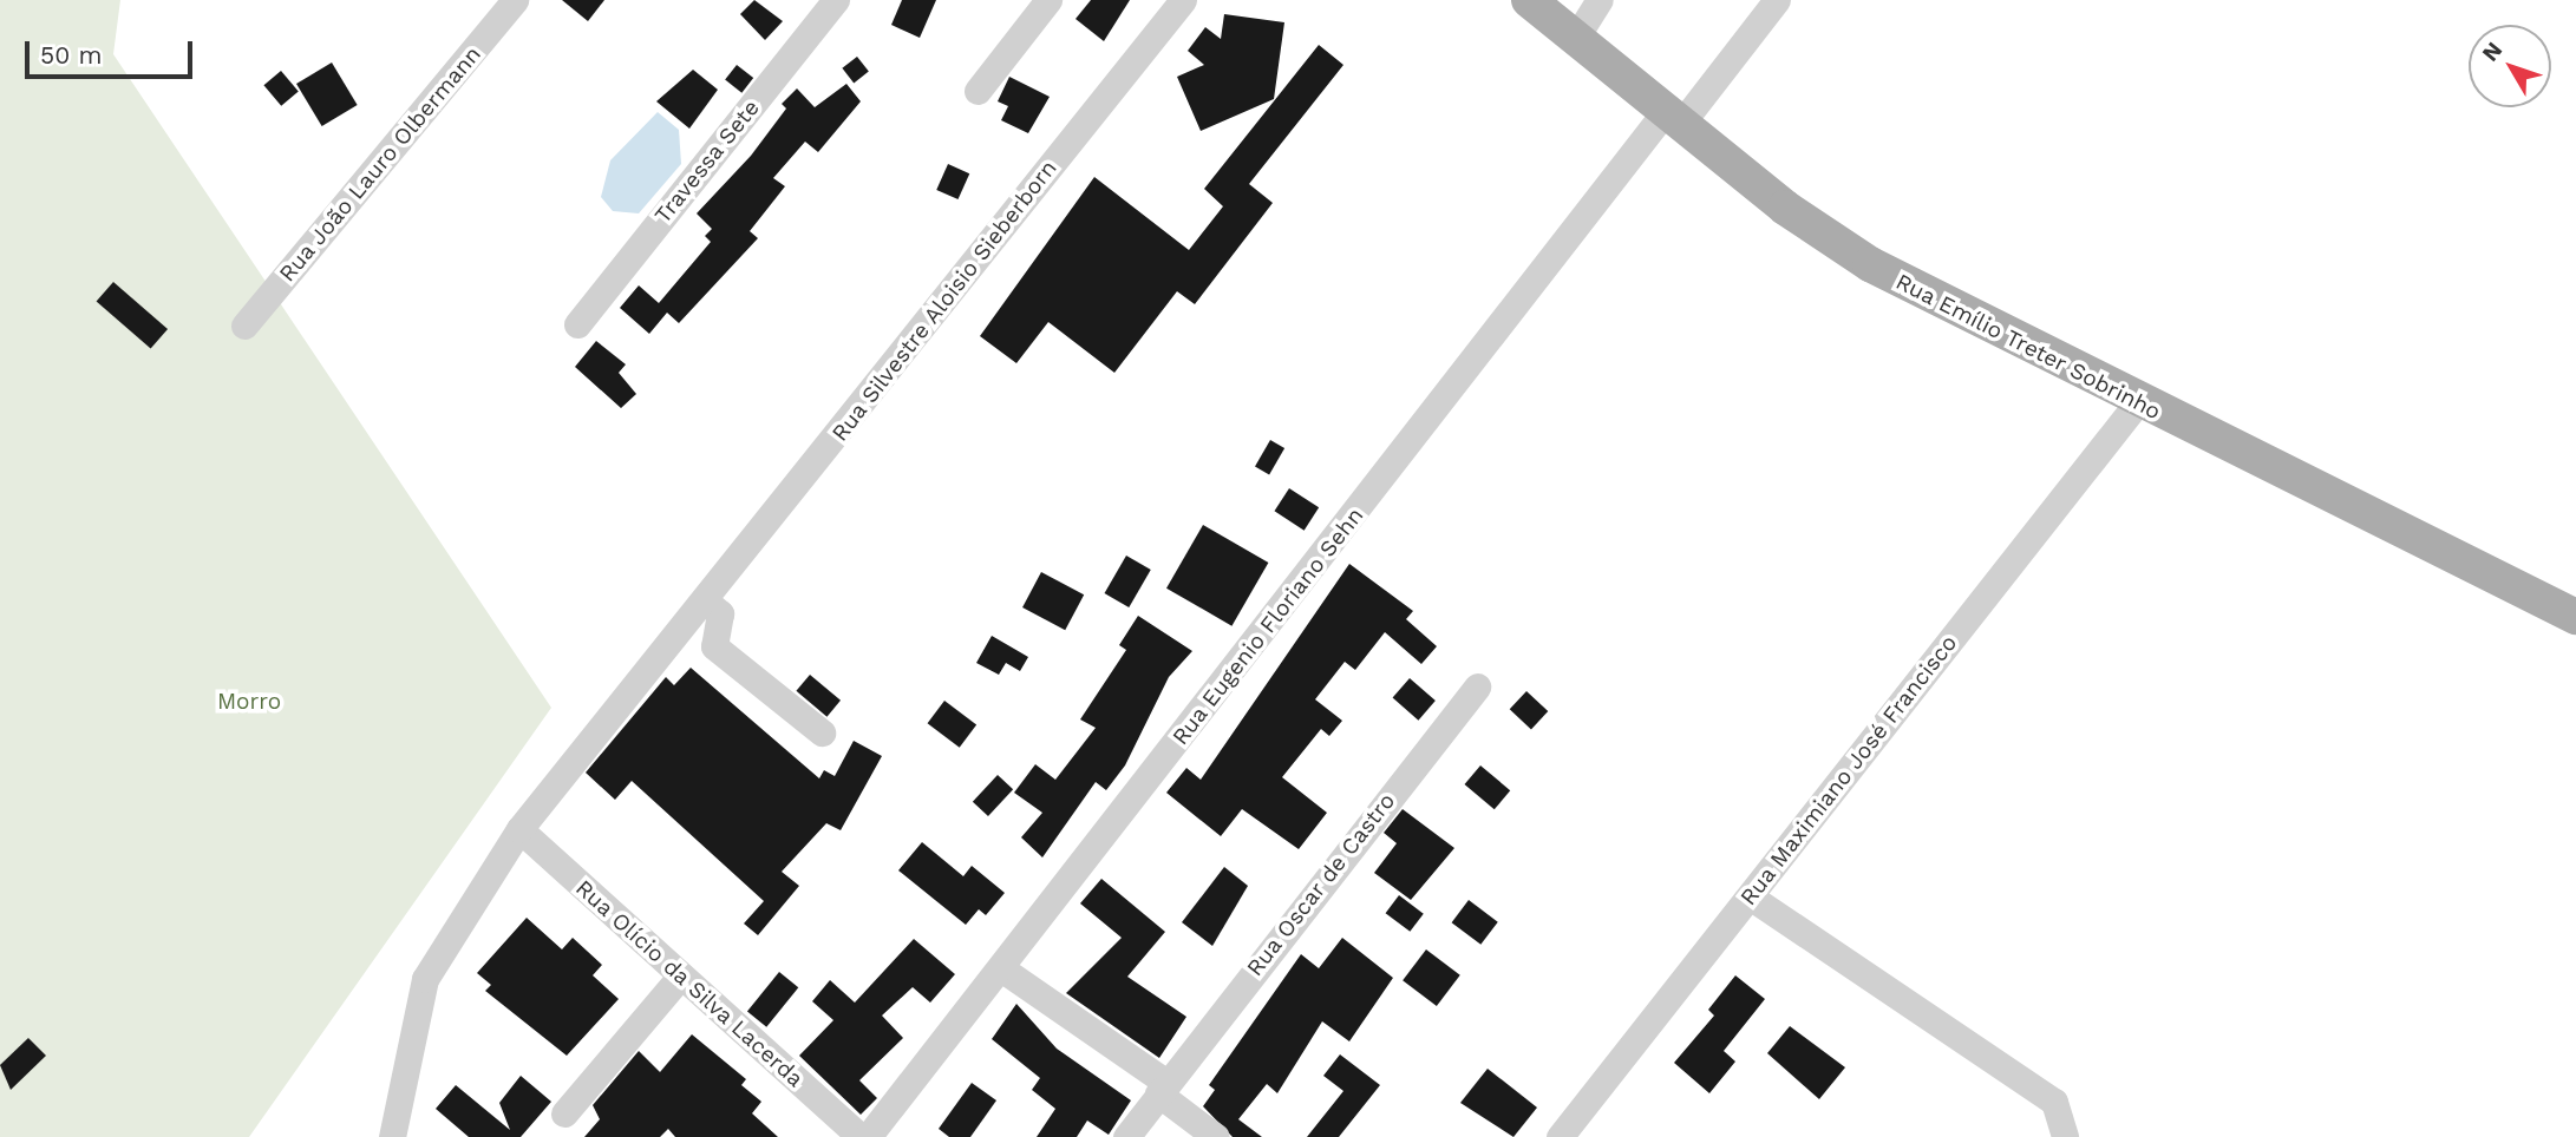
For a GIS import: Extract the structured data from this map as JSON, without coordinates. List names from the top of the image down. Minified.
{"streets":{"main road":["Rua Emílio Treter Sobrinho"],"street":["Travessa Sete","Rua João Lauro Olbermann","Rua Silvestre Aloisio Sieberborn","Rua Eugenio Floriano Sehn","Rua Maximiano José Francisco","Rua Oscar de Castro","Rua Olício da Silva Lacerda"]},"crossings":[["Rua Silvestre Aloisio Sieberborn","Rua Olício da Silva Lacerda"],["Rua Emílio Treter Sobrinho","Rua Eugenio Floriano Sehn"],["Rua Emílio Treter Sobrinho","Rua Maximiano José Francisco"]],"parks":["Morro"],"scale_bar":"50 m","north":"top left"}
